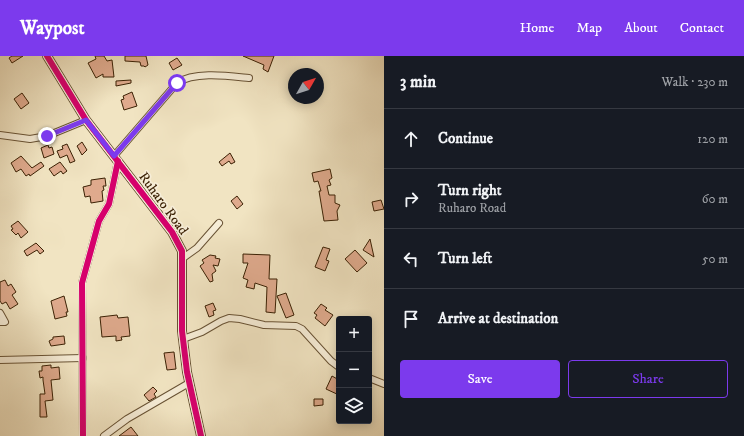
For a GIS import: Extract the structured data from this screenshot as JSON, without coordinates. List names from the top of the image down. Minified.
{"streets":{"street":["Ruharo Road"]},"north":"top right","page":{"header":"Waypost","nav":["Home","Map","About","Contact"],"heading":["3 min","Walk · 230 m"],"list":[["Continue","120 m"],["Turn right","Ruharo Road","60 m"],["Turn left","50 m"],"Arrive at destination"],"map_buttons":["+","−"],"buttons":["Save","Share"]}}
